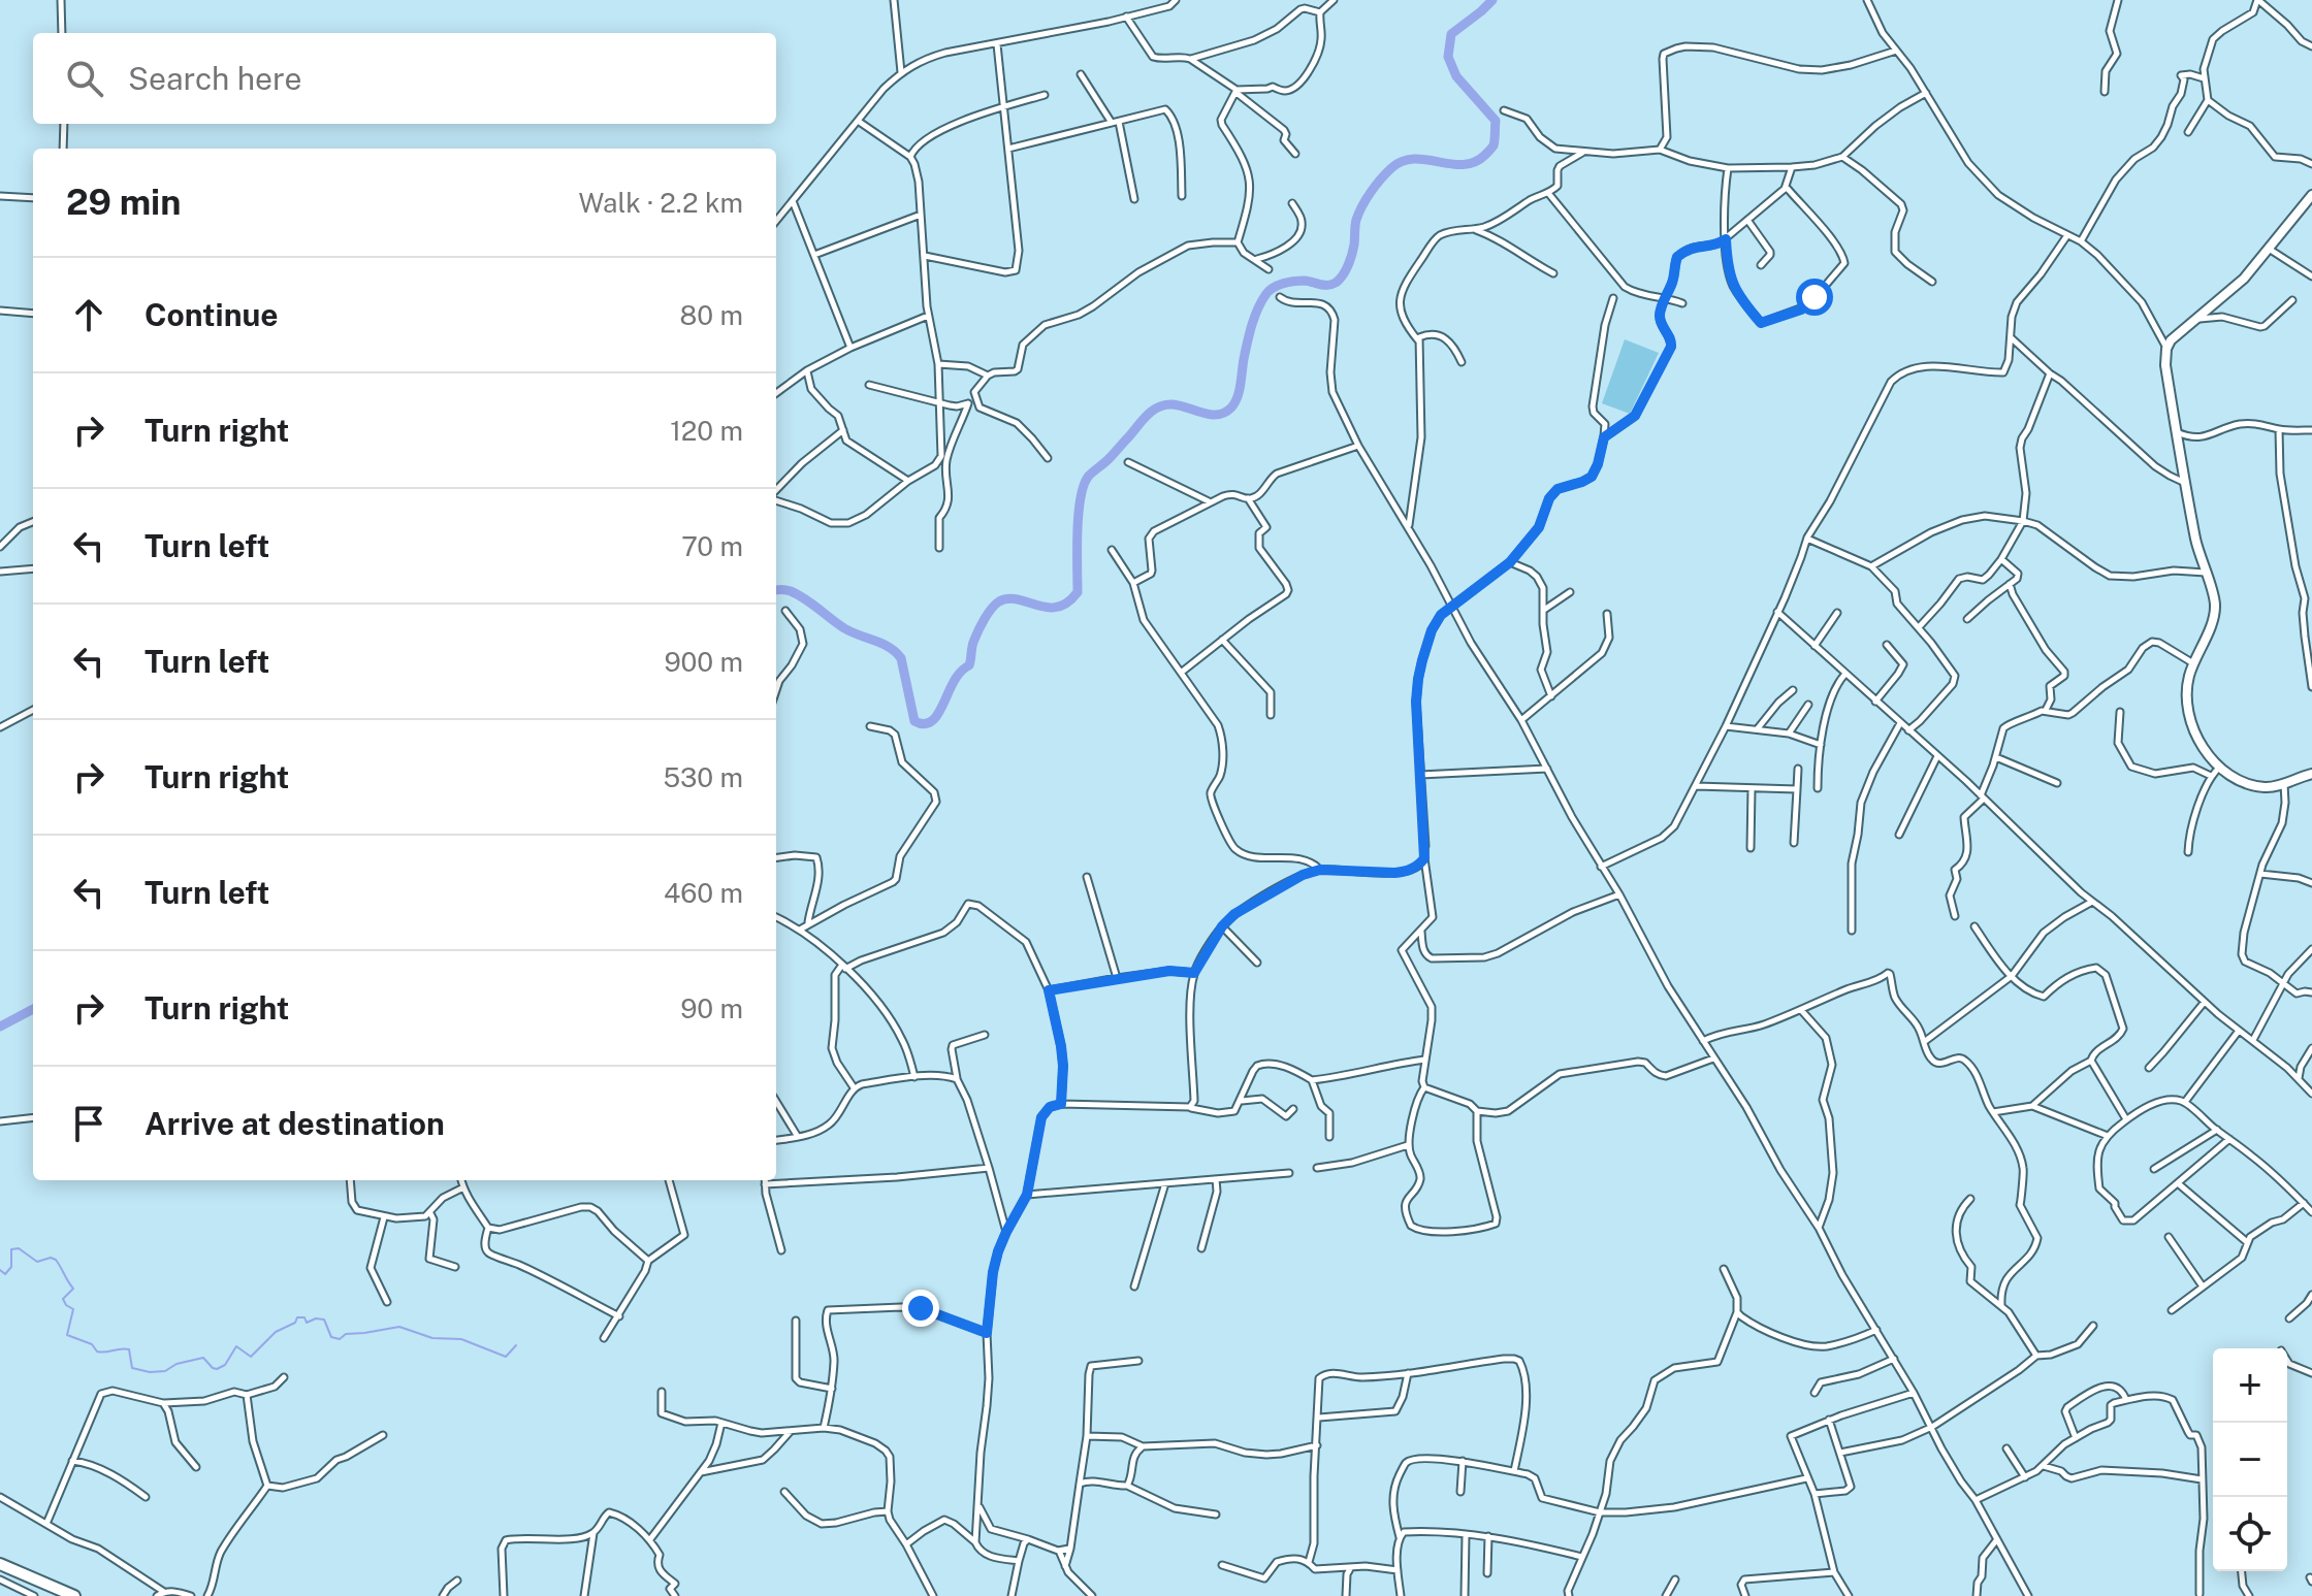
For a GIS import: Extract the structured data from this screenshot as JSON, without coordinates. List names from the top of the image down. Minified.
{"page":{"search":"Search here","heading":["29 min","Walk · 2.2 km"],"list":[["Continue","80 m"],["Turn right","120 m"],["Turn left","70 m"],["Turn left","900 m"],["Turn right","530 m"],["Turn left","460 m"],["Turn right","90 m"],"Arrive at destination"],"map_buttons":["+","−"]}}
